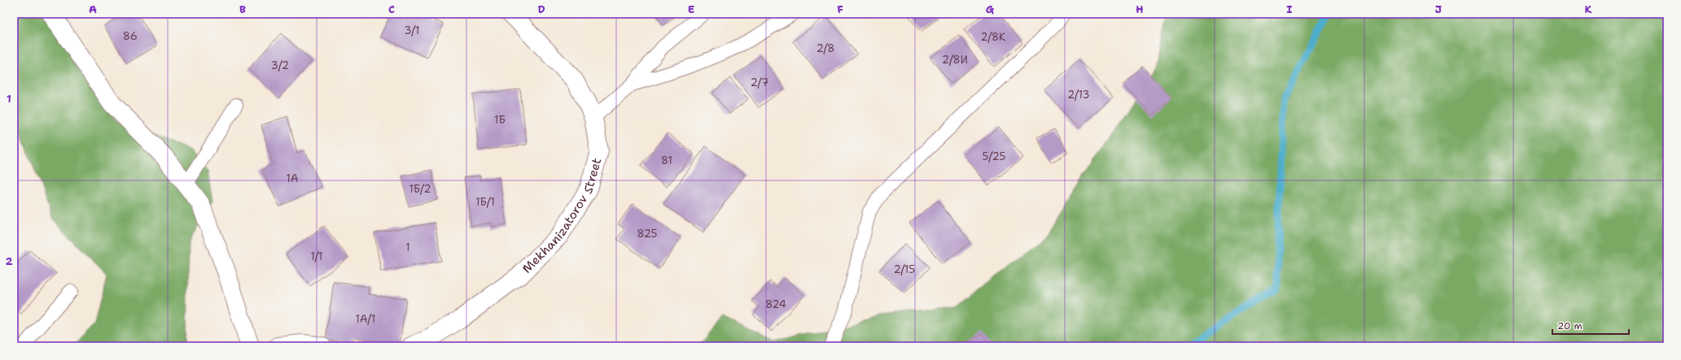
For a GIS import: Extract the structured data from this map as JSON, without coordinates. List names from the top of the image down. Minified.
{"streets":{"street":["Mekhanizatorov Street"]},"house_numbers":["3/1","86","2/8К","2/8","2/8И","3/2","2/7","2/13","1Б","5/25","81","1А","1Б/2","1Б/1","825","1","1/1","2/15","824","1А/1"],"scale_bar":"20 m","grid":{"columns":["A","B","C","D","E","F","G","H","I","J","K"],"rows":["1","2"]}}
